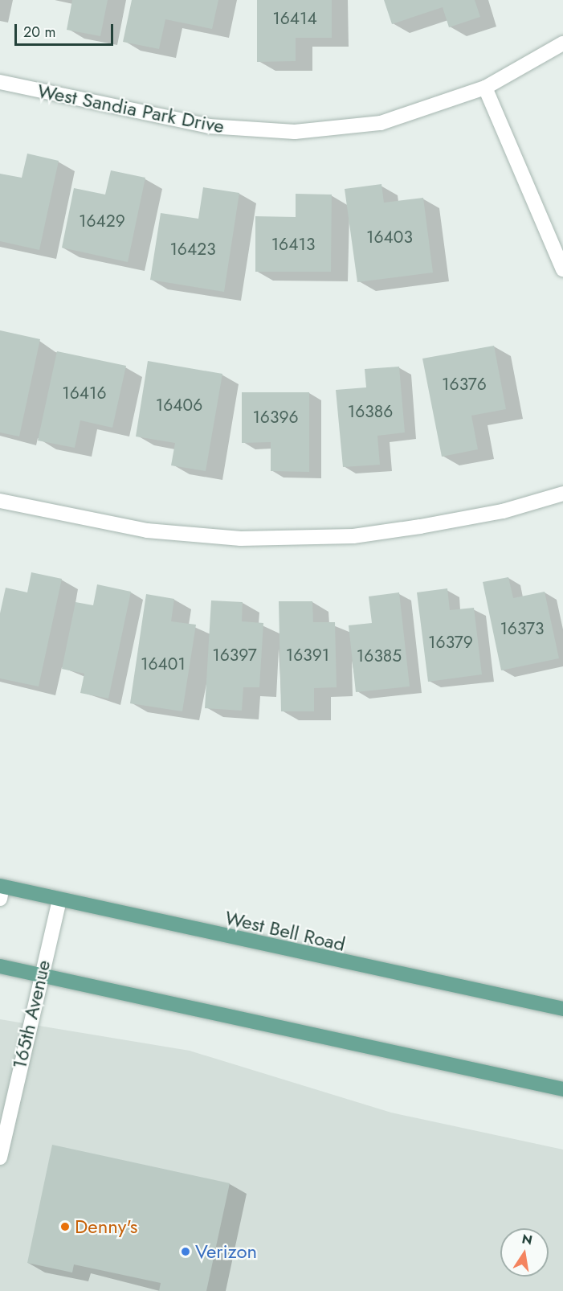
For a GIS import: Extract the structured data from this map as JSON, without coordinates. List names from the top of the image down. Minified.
{"streets":{"main road":["West Bell Road"],"street":["West Sandia Park Drive","165th Avenue"]},"crossings":[["West Bell Road","165th Avenue"]],"places":["Denny's","Verizon"],"house_numbers":["16414","16429","16403","16413","16423","16376","16416","16406","16386","16396","16373","16379","16397","16391","16385","16401"],"scale_bar":"20 m","north":"top"}
